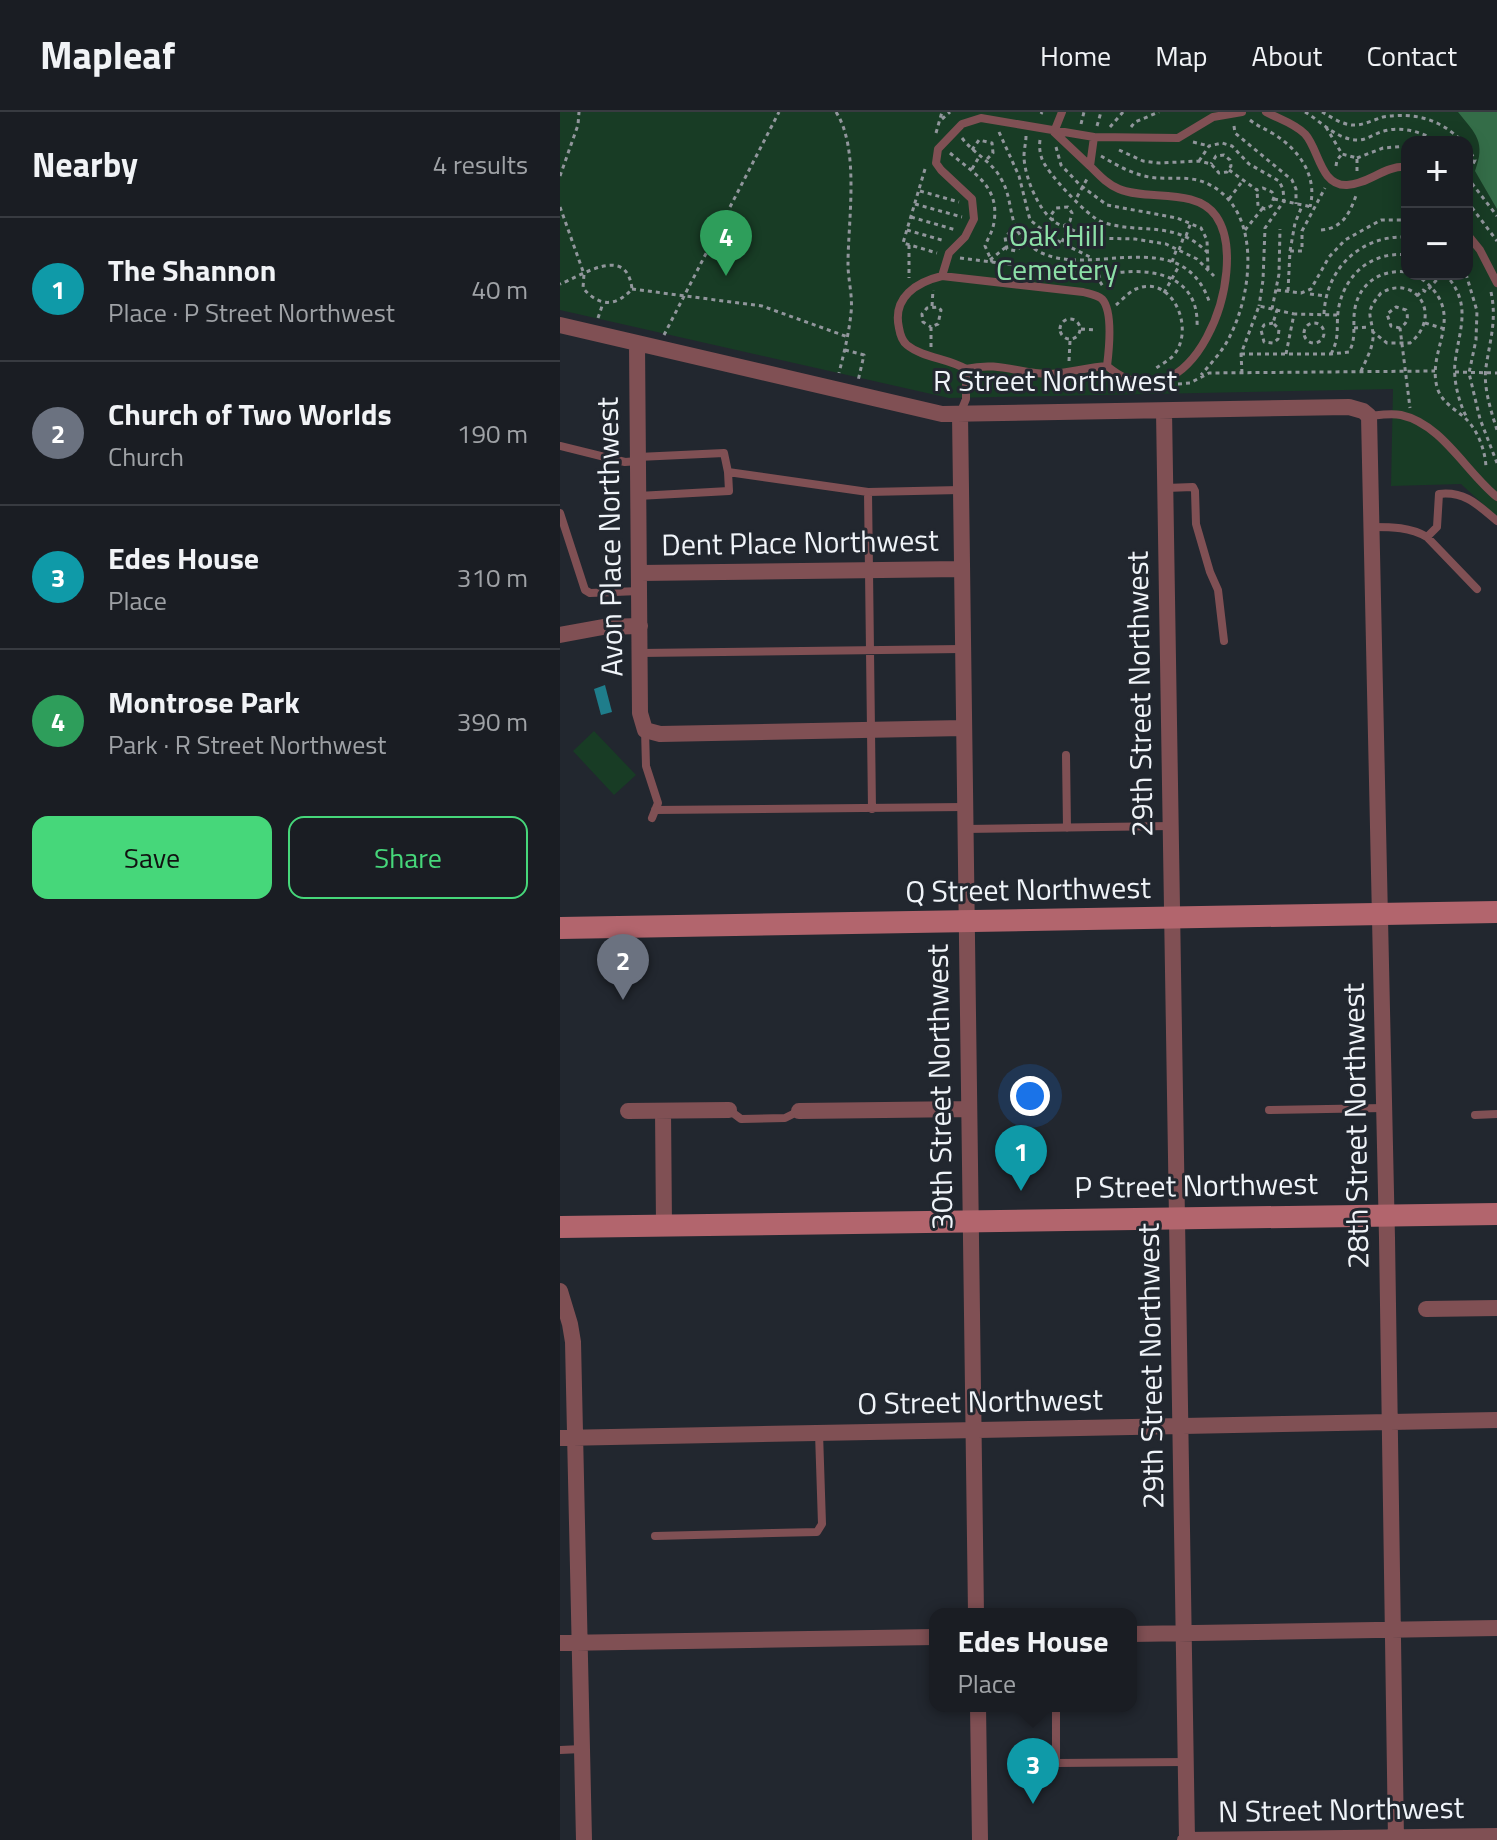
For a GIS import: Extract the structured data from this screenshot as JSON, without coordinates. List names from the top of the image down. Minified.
{"streets":{"street":["R Street Northwest","Avon Place Northwest","Dent Place Northwest","29th Street Northwest","Q Street Northwest","30th Street Northwest","28th Street Northwest","P Street Northwest","O Street Northwest","N Street Northwest"]},"crossings":[["R Street Northwest","Avon Place Northwest"],["R Street Northwest","29th Street Northwest"],["R Street Northwest","30th Street Northwest"],["R Street Northwest","28th Street Northwest"],["Avon Place Northwest","Dent Place Northwest"],["Dent Place Northwest","30th Street Northwest"],["29th Street Northwest","Q Street Northwest"],["29th Street Northwest","P Street Northwest"],["29th Street Northwest","O Street Northwest"],["29th Street Northwest","N Street Northwest"],["Q Street Northwest","30th Street Northwest"],["Q Street Northwest","28th Street Northwest"],["30th Street Northwest","P Street Northwest"],["30th Street Northwest","O Street Northwest"],["28th Street Northwest","P Street Northwest"],["28th Street Northwest","O Street Northwest"],["28th Street Northwest","N Street Northwest"]],"parks":["Oak Hill Cemetery"],"page":{"header":"Mapleaf","nav":["Home","Map","About","Contact"],"heading":["Nearby","4 results"],"map_buttons":["+","−"],"pins":["4","2","1","3"],"list":[{"mark":"1","name":"The Shannon","note":"Place · P Street Northwest","value":"40 m"},{"mark":"2","name":"Church of Two Worlds","note":"Church","value":"190 m"},{"mark":"3","name":"Edes House","note":"Place","value":"310 m"},{"mark":"4","name":"Montrose Park","note":"Park · R Street Northwest","value":"390 m"}],"buttons":["Save","Share"],"popup":["Edes House","Place"]}}
